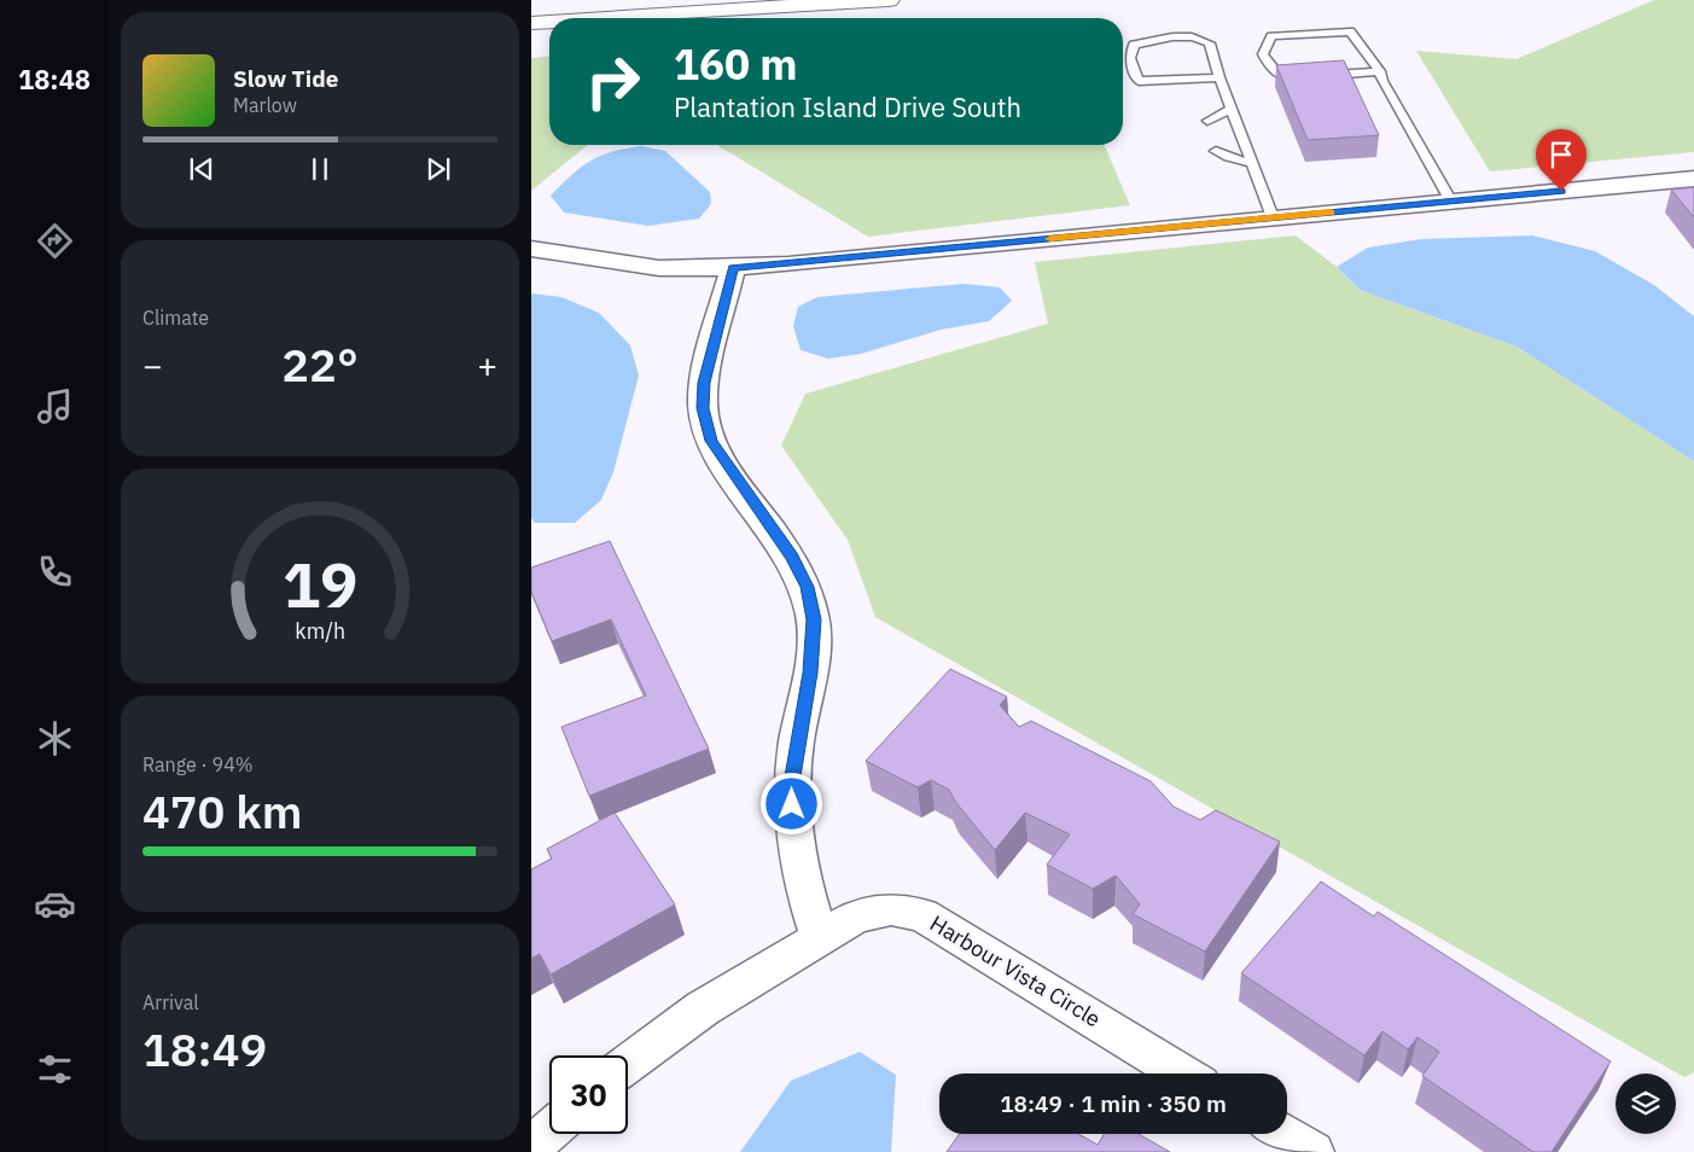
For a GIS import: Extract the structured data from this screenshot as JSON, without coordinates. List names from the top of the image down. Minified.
{"streets":{"street":["Harbour Vista Circle"]},"page":{"tabs":"18:48","turn":["160 m","Plantation Island Drive South"],"song":["Slow Tide","Marlow"],"tile":["Climate",["Range · 94%","470 km"],["Arrival","18:49"]],"heat":["−","22°","+"],"limit":"30","trip":"18:49 · 1 min · 350 m","gauge":["19","km/h"]}}
